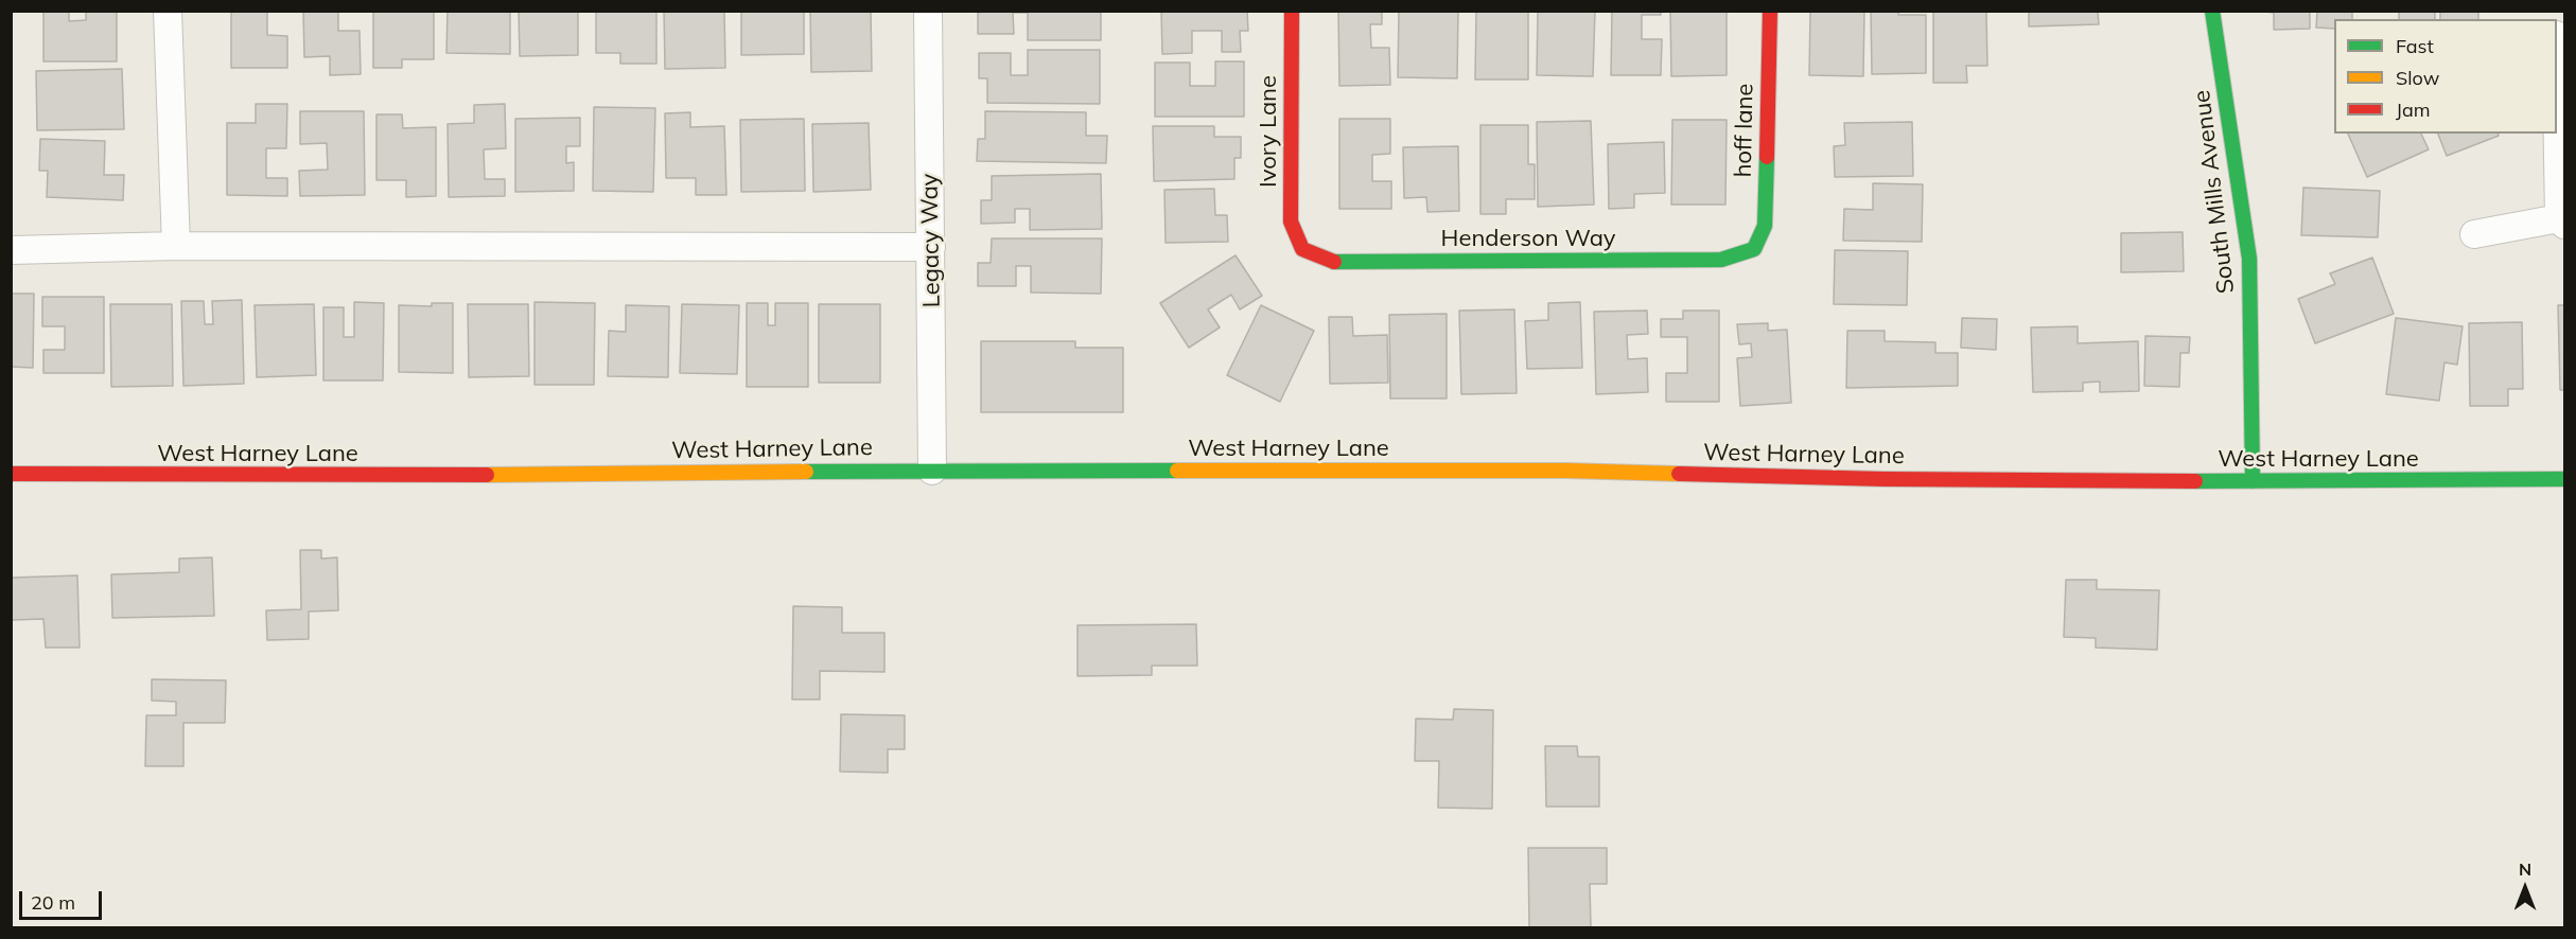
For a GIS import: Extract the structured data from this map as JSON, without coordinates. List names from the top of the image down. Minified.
{"streets":{"main road":["hoff lane","Ivory Lane","South Mills Avenue","Henderson Way","West Harney Lane"],"street":["Legacy Way"]},"crossings":[["hoff lane","Henderson Way"],["Ivory Lane","Henderson Way"],["South Mills Avenue","West Harney Lane"],["Legacy Way","West Harney Lane"]],"legend":["Fast","Slow","Jam"],"scale_bar":"20 m","north":"top"}
